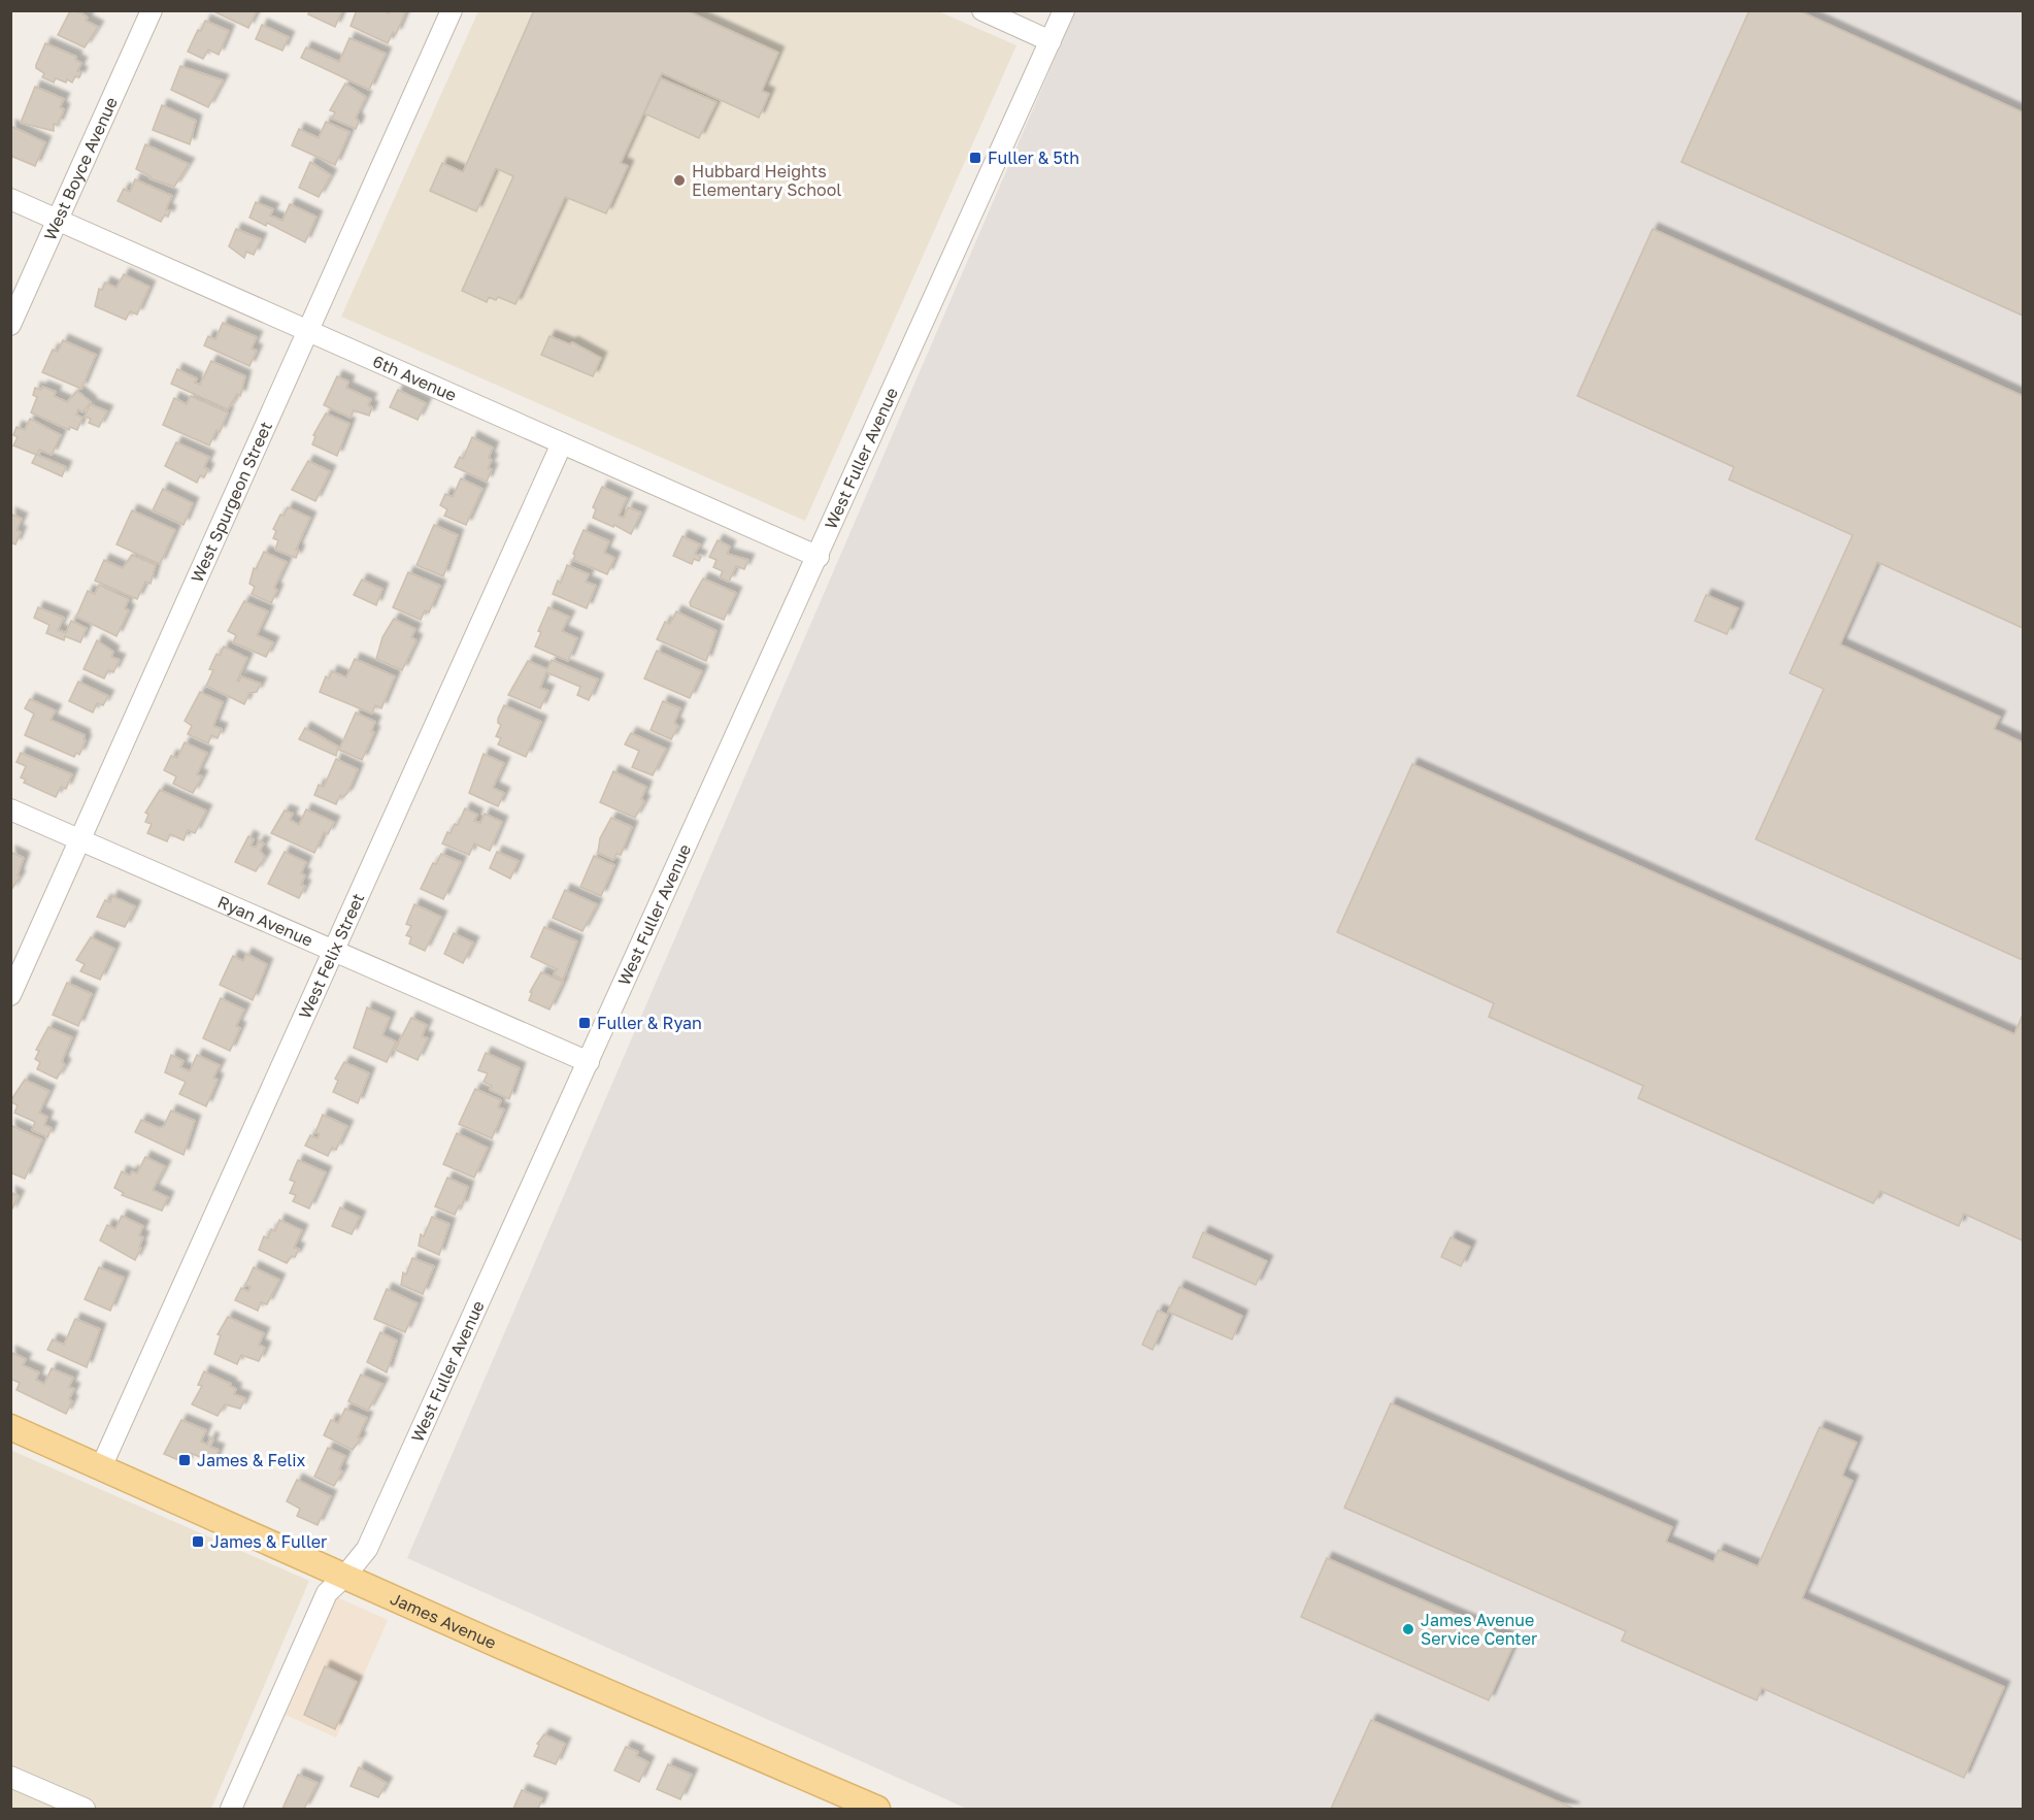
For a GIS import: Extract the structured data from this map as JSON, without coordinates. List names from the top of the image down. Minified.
{"streets":{"main road":["James Avenue"],"street":["West Boyce Avenue","6th Avenue","West Fuller Avenue","West Spurgeon Street","Ryan Avenue","West Felix Street"]},"crossings":[["West Boyce Avenue","6th Avenue"],["6th Avenue","West Fuller Avenue"],["6th Avenue","West Spurgeon Street"],["6th Avenue","West Felix Street"],["West Fuller Avenue","Ryan Avenue"],["West Fuller Avenue","James Avenue"],["West Spurgeon Street","Ryan Avenue"],["Ryan Avenue","West Felix Street"],["West Felix Street","James Avenue"]],"places":{"transit":["Fuller & 5th","Fuller & Ryan","James & Felix","James & Fuller"],"other":["Hubbard Heights Elementary School","James Avenue Service Center"]}}
